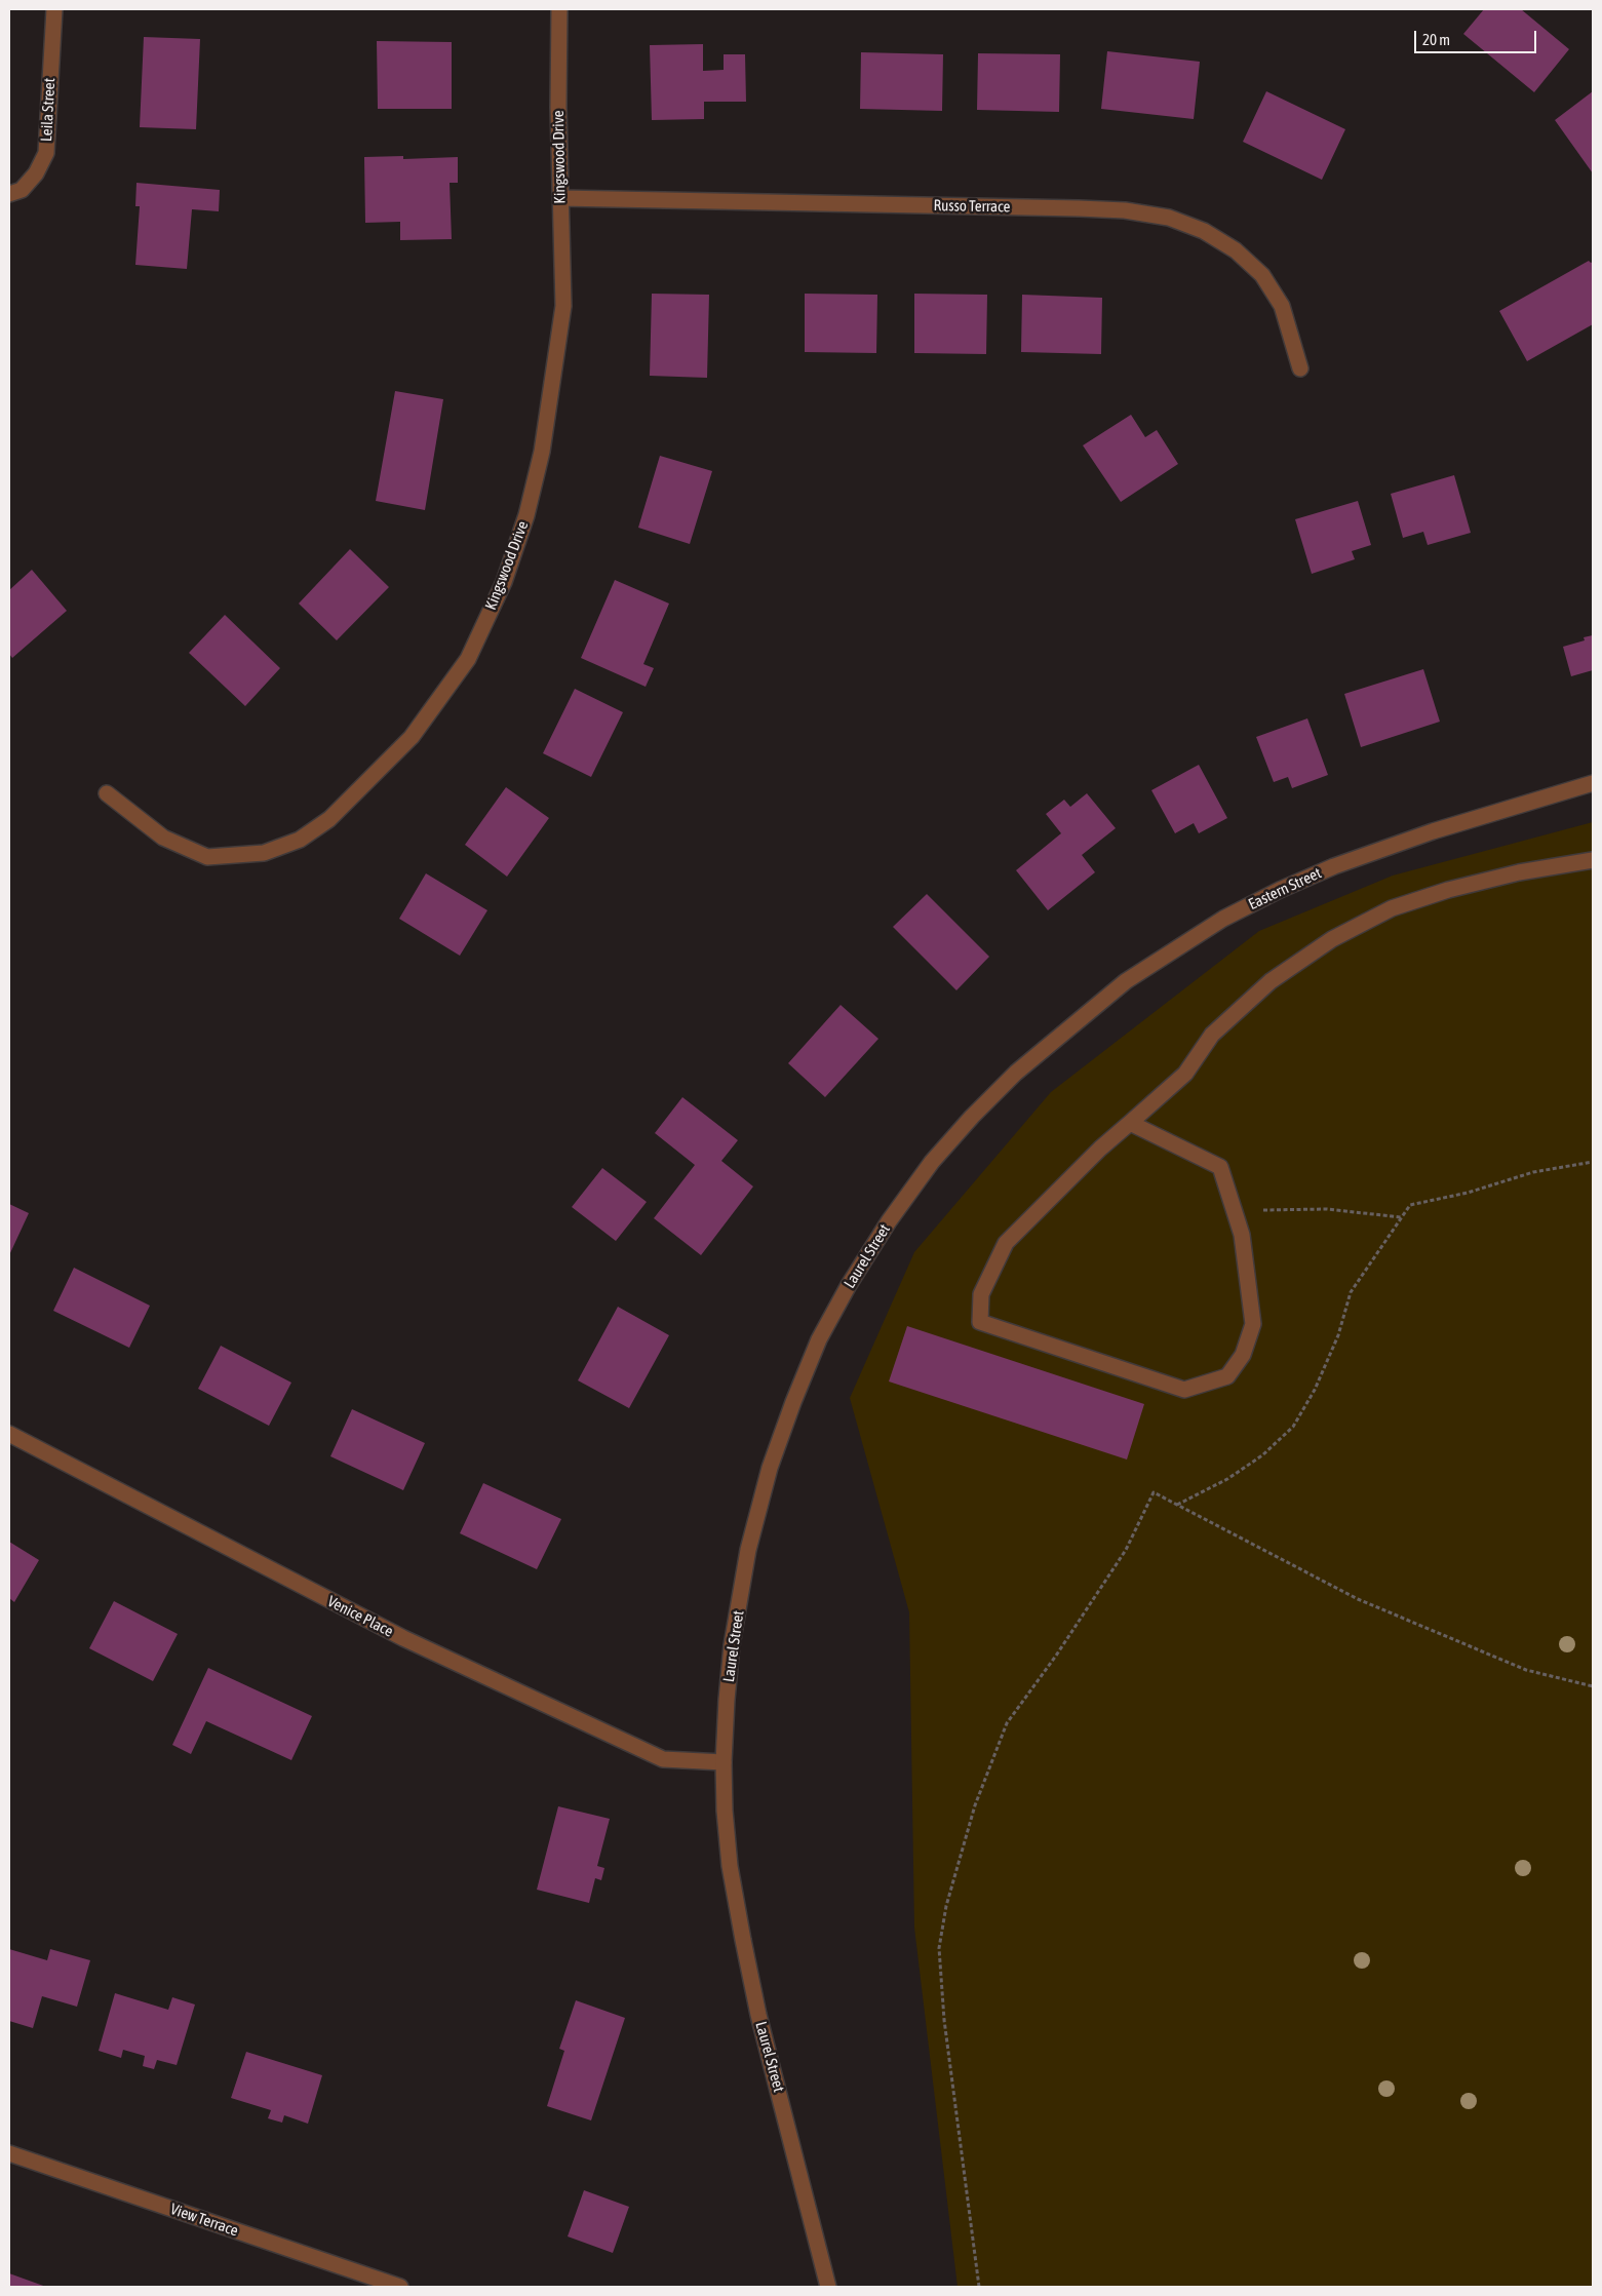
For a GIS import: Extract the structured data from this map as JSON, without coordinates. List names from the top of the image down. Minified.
{"streets":{"street":["Leila Street","Kingswood Drive","Russo Terrace","Eastern Street","Laurel Street","Venice Place","View Terrace"]},"crossings":[["Kingswood Drive","Russo Terrace"],["Eastern Street","Laurel Street"],["Laurel Street","Venice Place"]],"scale_bar":"20 m"}
